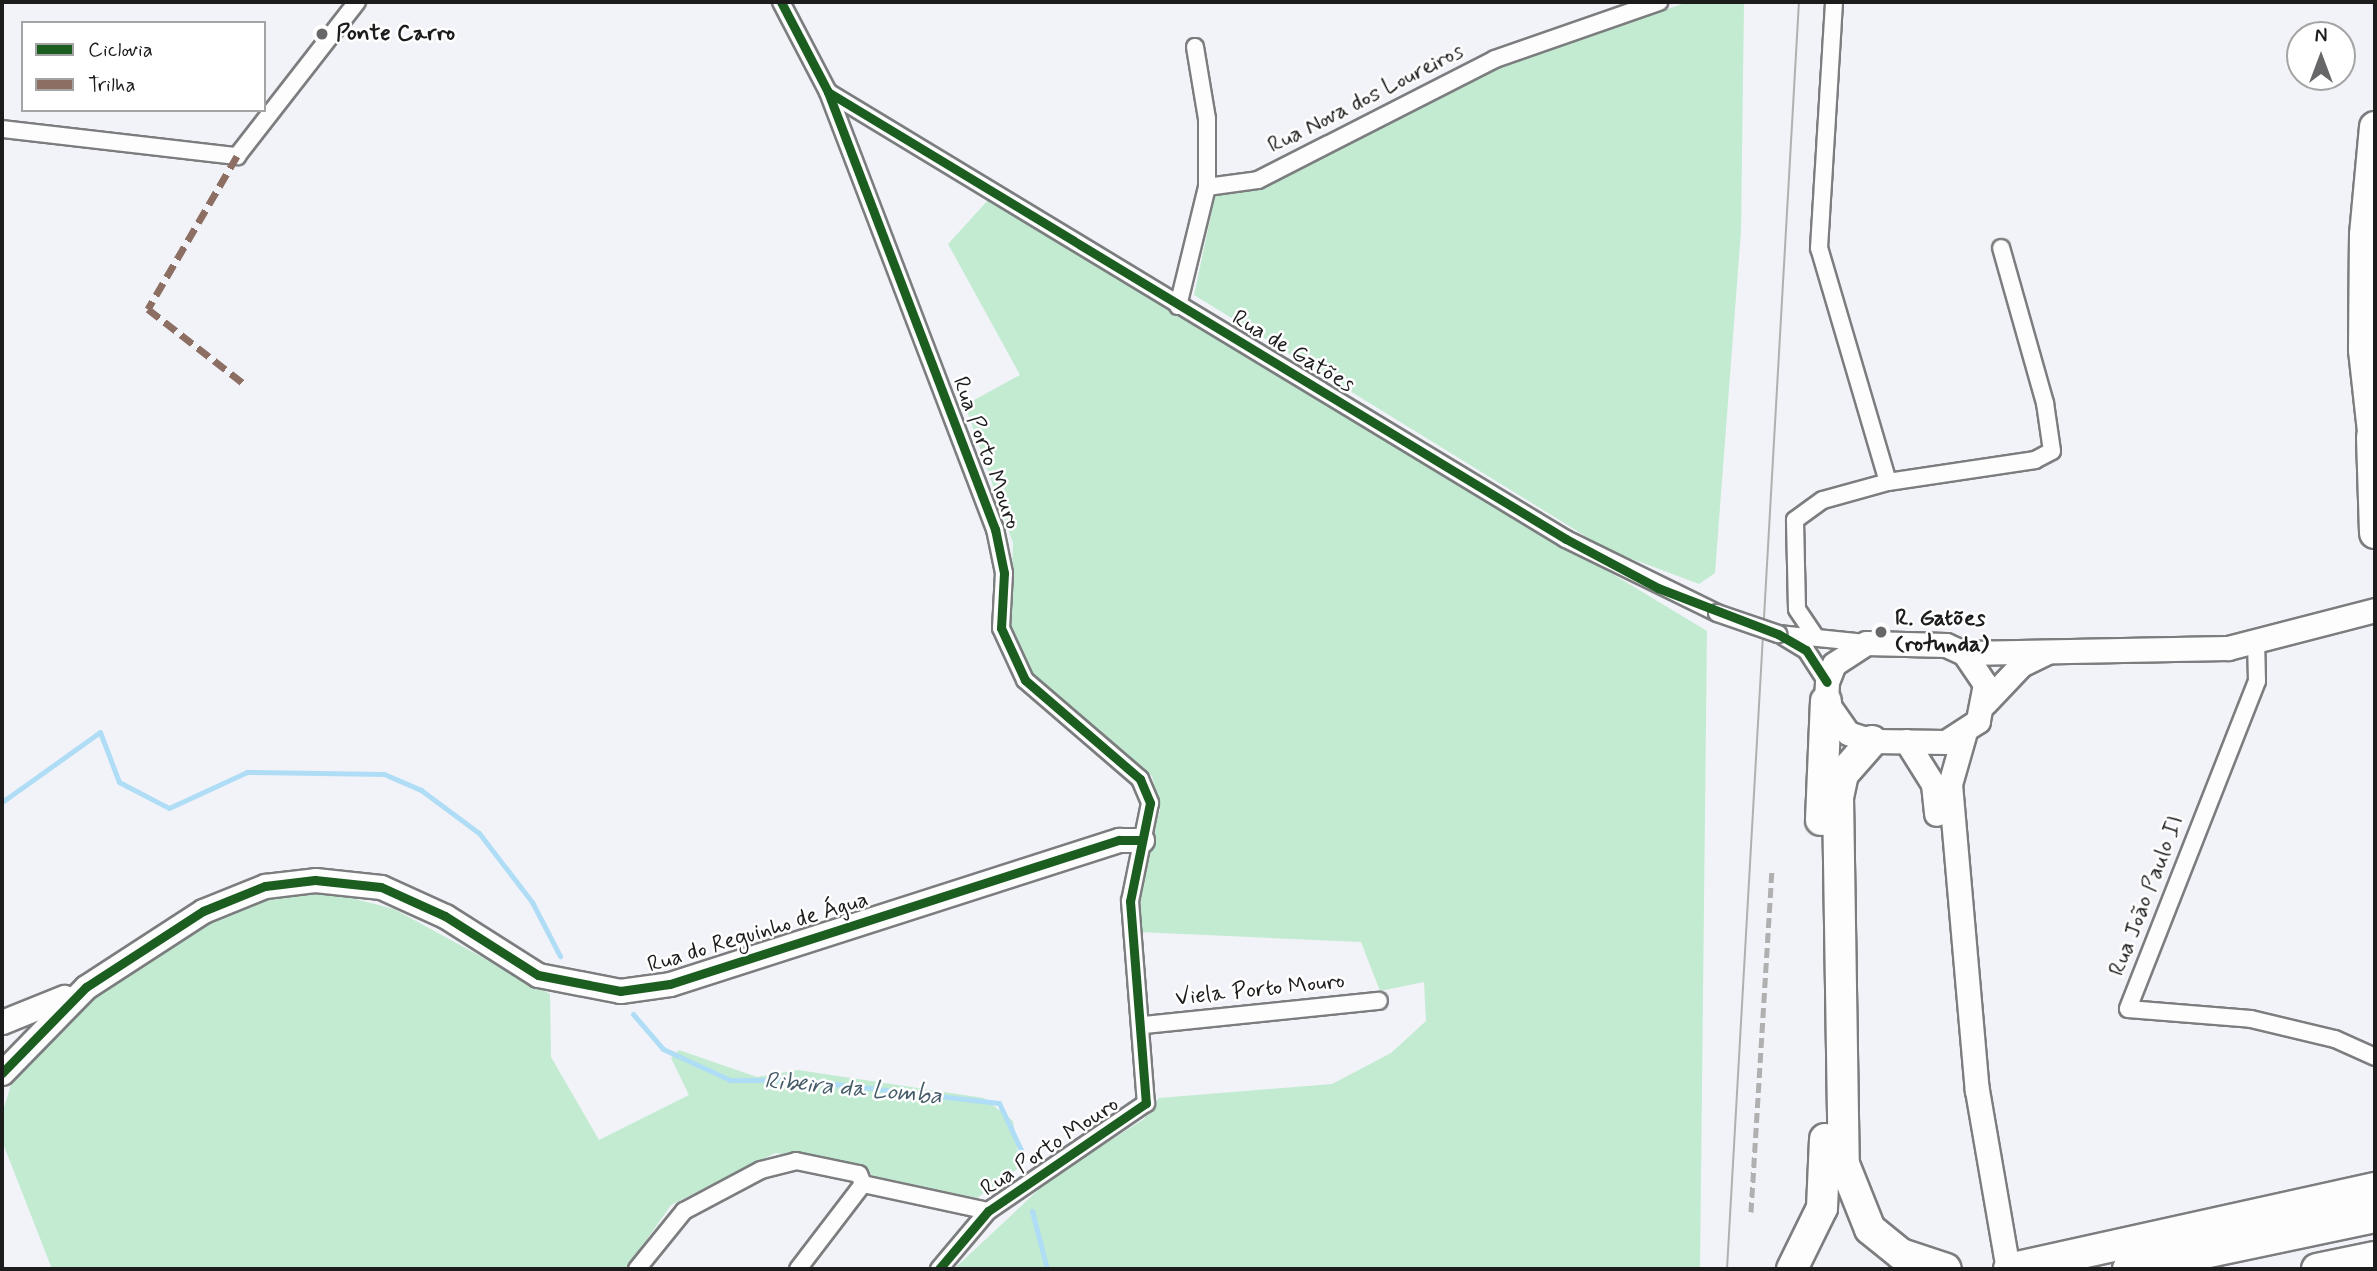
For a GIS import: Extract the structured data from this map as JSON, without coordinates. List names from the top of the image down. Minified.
{"streets":{"main road":["Rua do Reguinho de Água"],"street":["Rua Nova dos Loureiros","Rua de Gatões","Rua Porto Mouro","Rua João Paulo II","Viela Porto Mouro"]},"crossings":[["Rua de Gatões","Rua Porto Mouro"],["Rua Porto Mouro","Rua do Reguinho de Água"],["Rua Porto Mouro","Viela Porto Mouro"]],"water":["Ribeira da Lomba"],"places":["Ponte Carro","R. Gatões (rotunda)"],"legend":["Ciclovia","Trilha"],"north":"top"}
